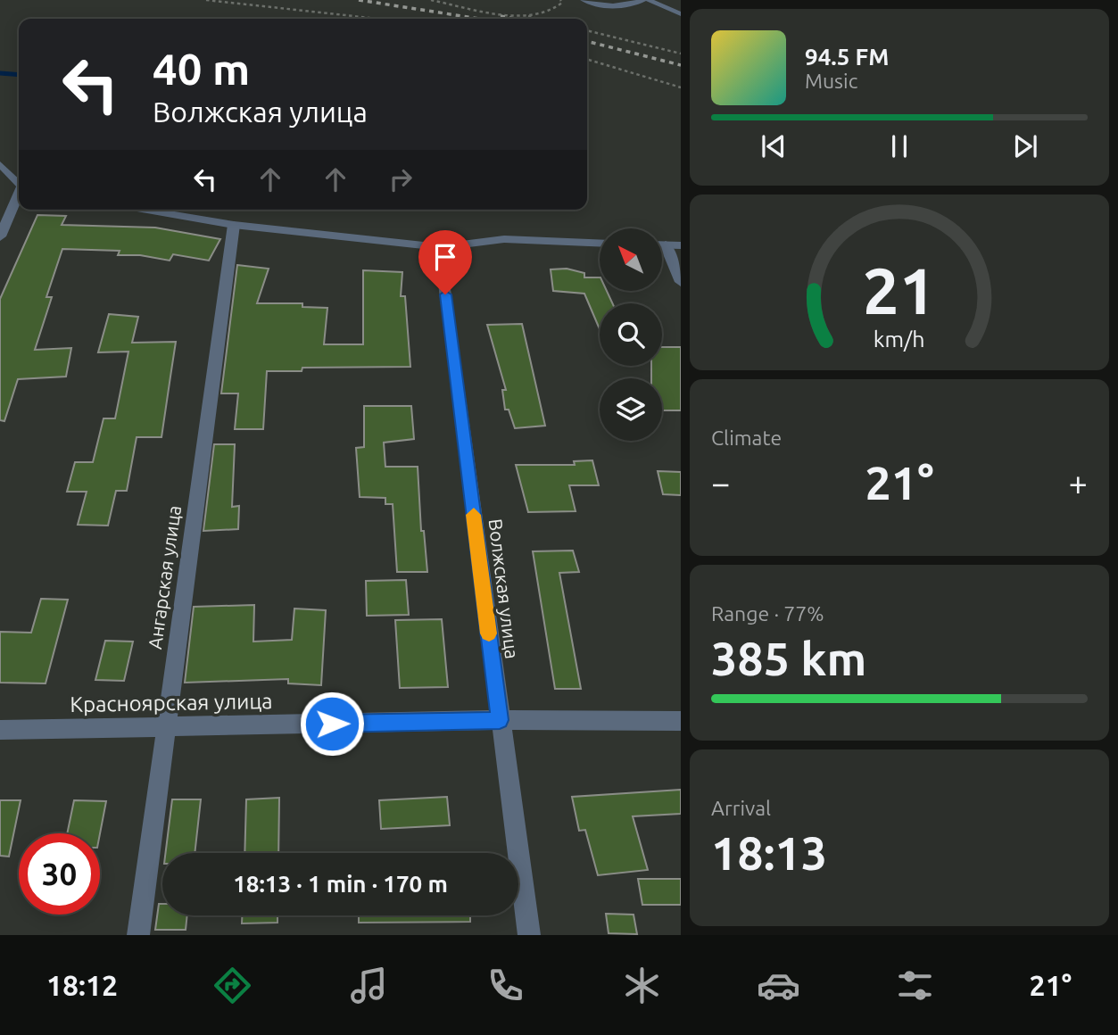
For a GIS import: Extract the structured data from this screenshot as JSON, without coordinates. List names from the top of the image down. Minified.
{"streets":{"street":["Ангарская улица","Волжская улица","Красноярская улица"]},"crossings":[["Ангарская улица","Красноярская улица"],["Волжская улица","Красноярская улица"]],"north":"top left","page":{"turn":["40 m","Волжская улица"],"song":["94.5 FM","Music"],"tile":["Climate",["Range · 77%","385 km"],["Arrival","18:13"]],"heat":["−","21°","+"],"limit":"30","trip":"18:13 · 1 min · 170 m","tabs":["18:12","21°"],"gauge":["21","km/h"]}}
